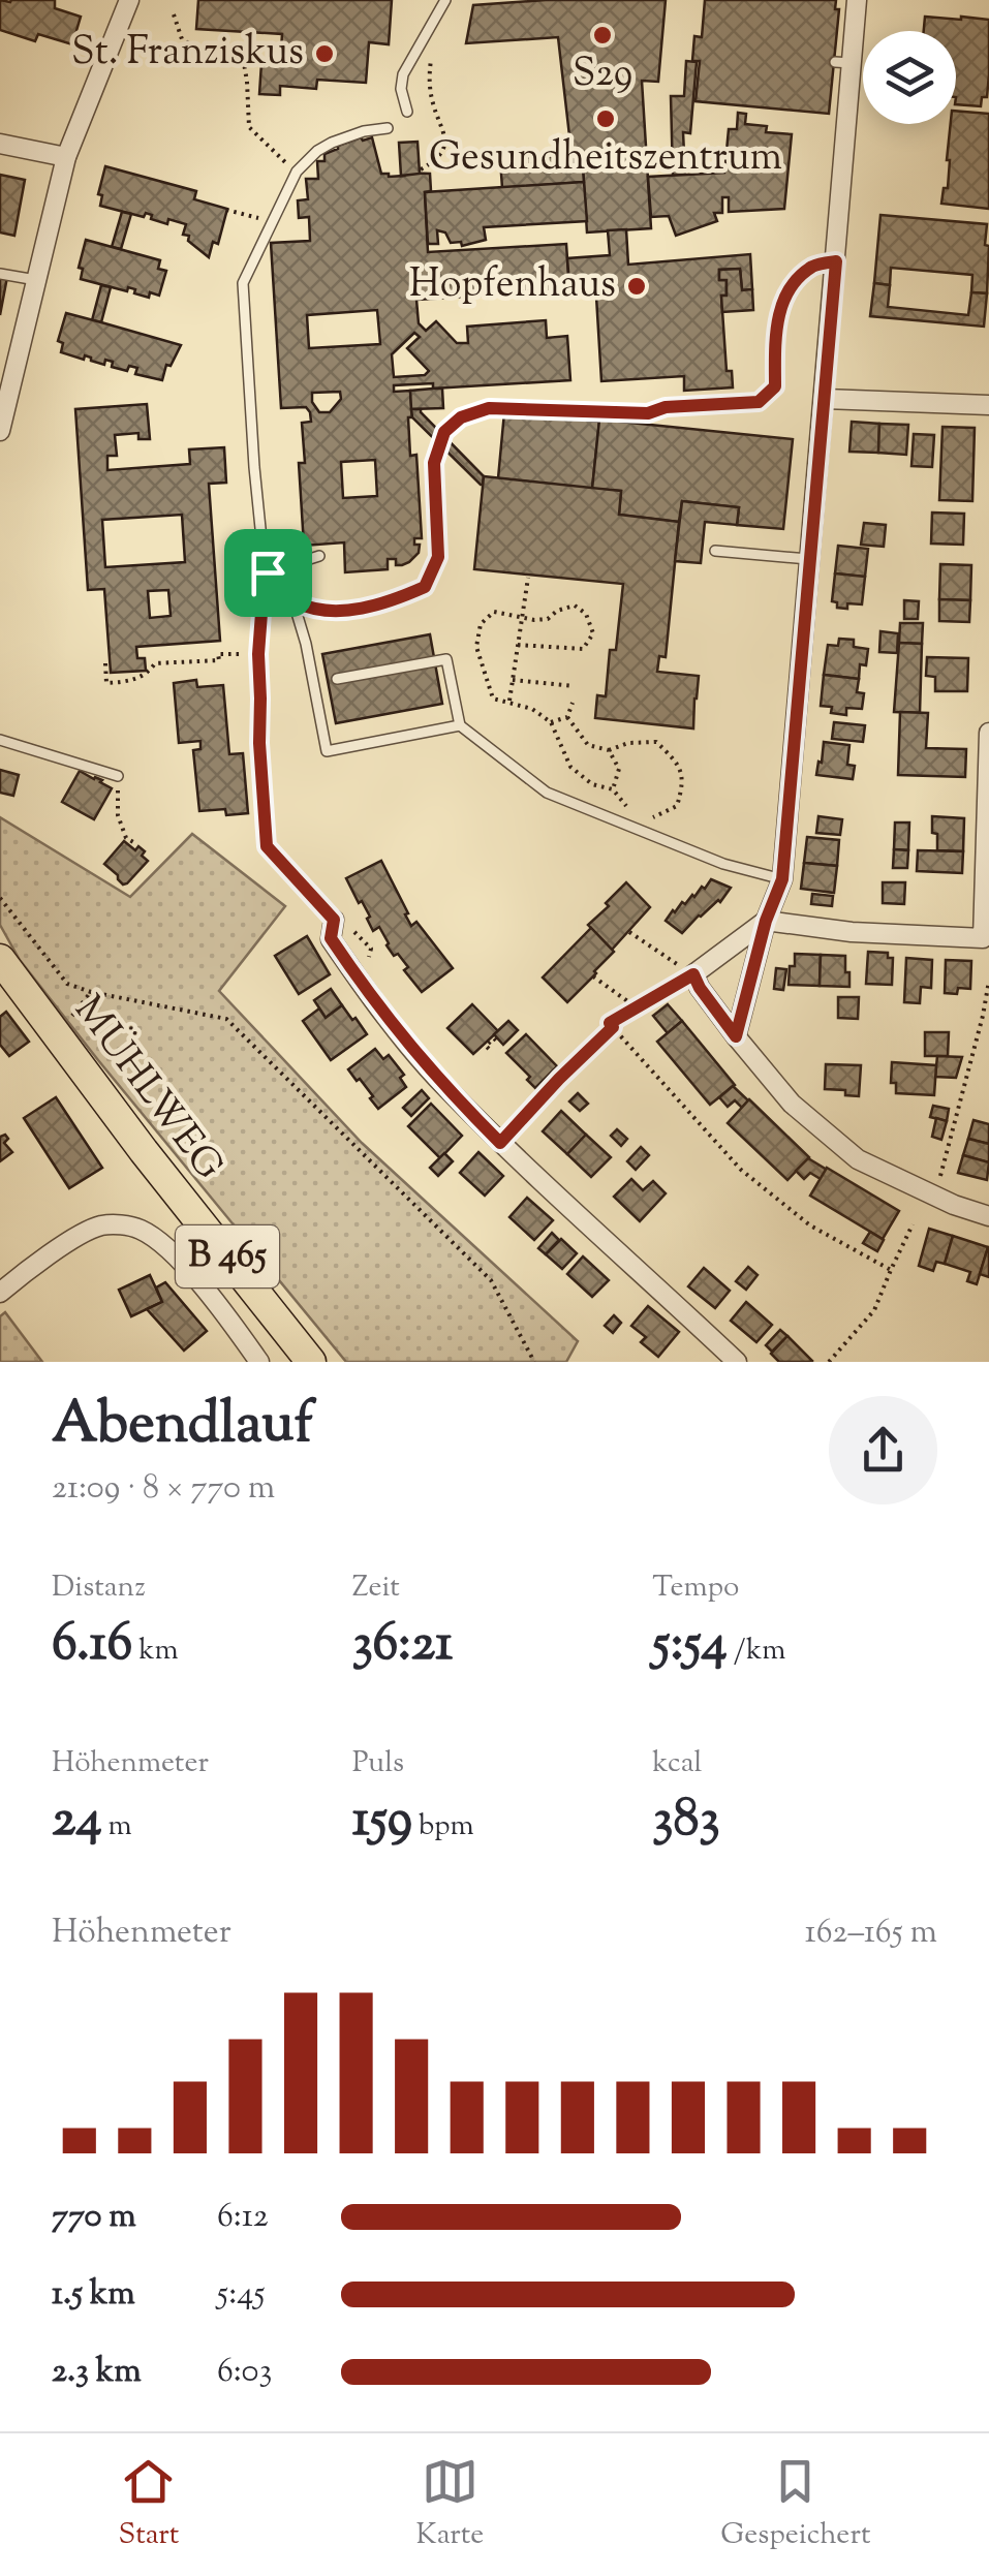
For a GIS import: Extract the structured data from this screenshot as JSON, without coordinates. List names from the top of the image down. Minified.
{"streets":{"main road":["MÜHLWEG","B 465"]},"places":["S29","St. Franziskus","Gesundheitszentrum","Hopfenhaus"],"page":{"heading":["Abendlauf","21:09 · 8 × 770 m"],"stats":[["Distanz","6.16 km"],["Zeit","36:21"],["Tempo","5:54 /km"],["Höhenmeter","24 m"],["Puls","159 bpm"],["kcal","383"]],"chart":["Höhenmeter","162–165 m"],"list":[{"name":"770 m","note":"6:12"},{"name":"1.5 km","note":"5:45"},{"name":"2.3 km","note":"6:03"}],"tabs":["Start","Karte","Gespeichert"]}}
